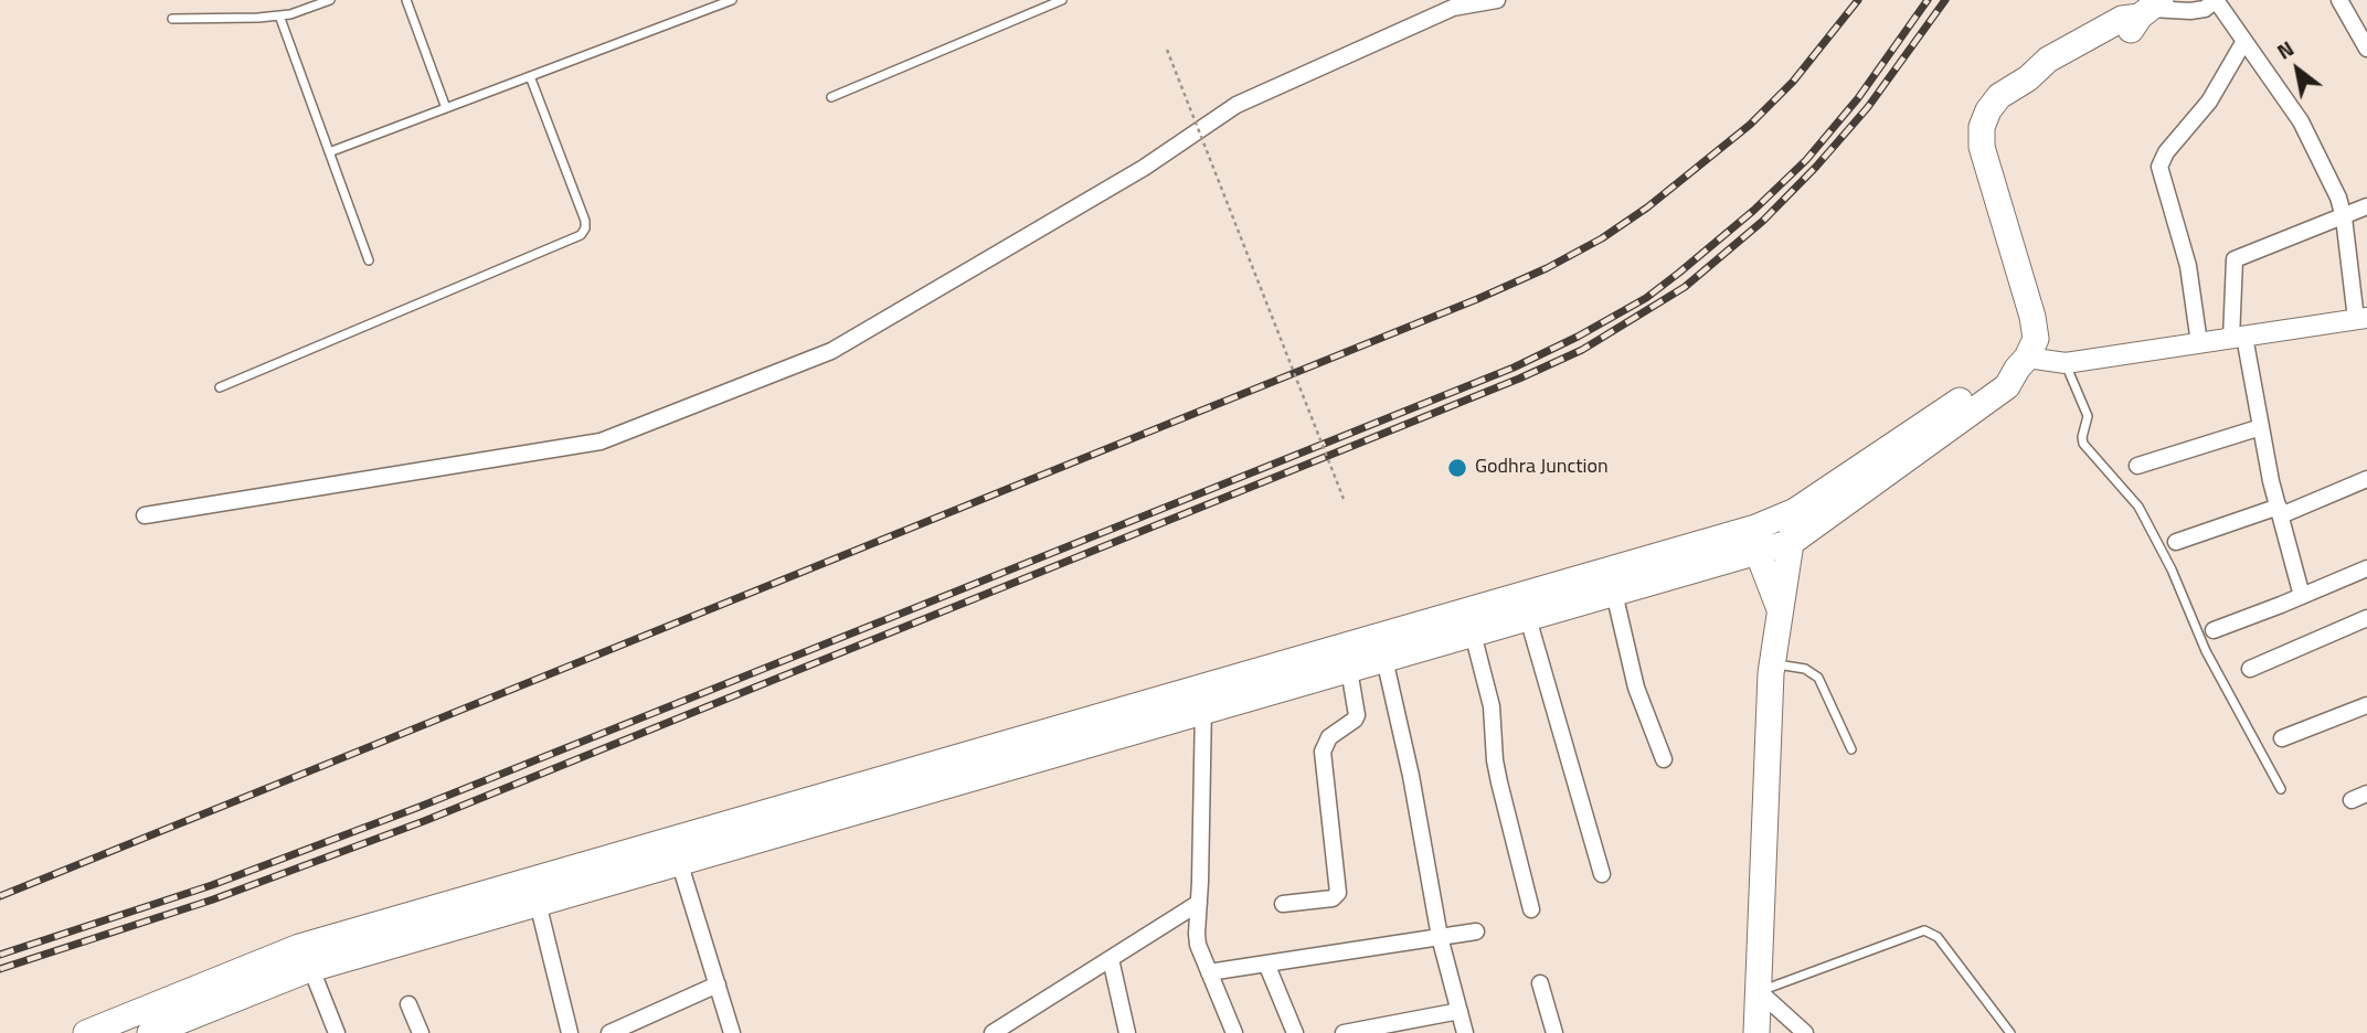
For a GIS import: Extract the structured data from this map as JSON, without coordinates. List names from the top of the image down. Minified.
{"places":["Godhra Junction"],"north":"top left"}
